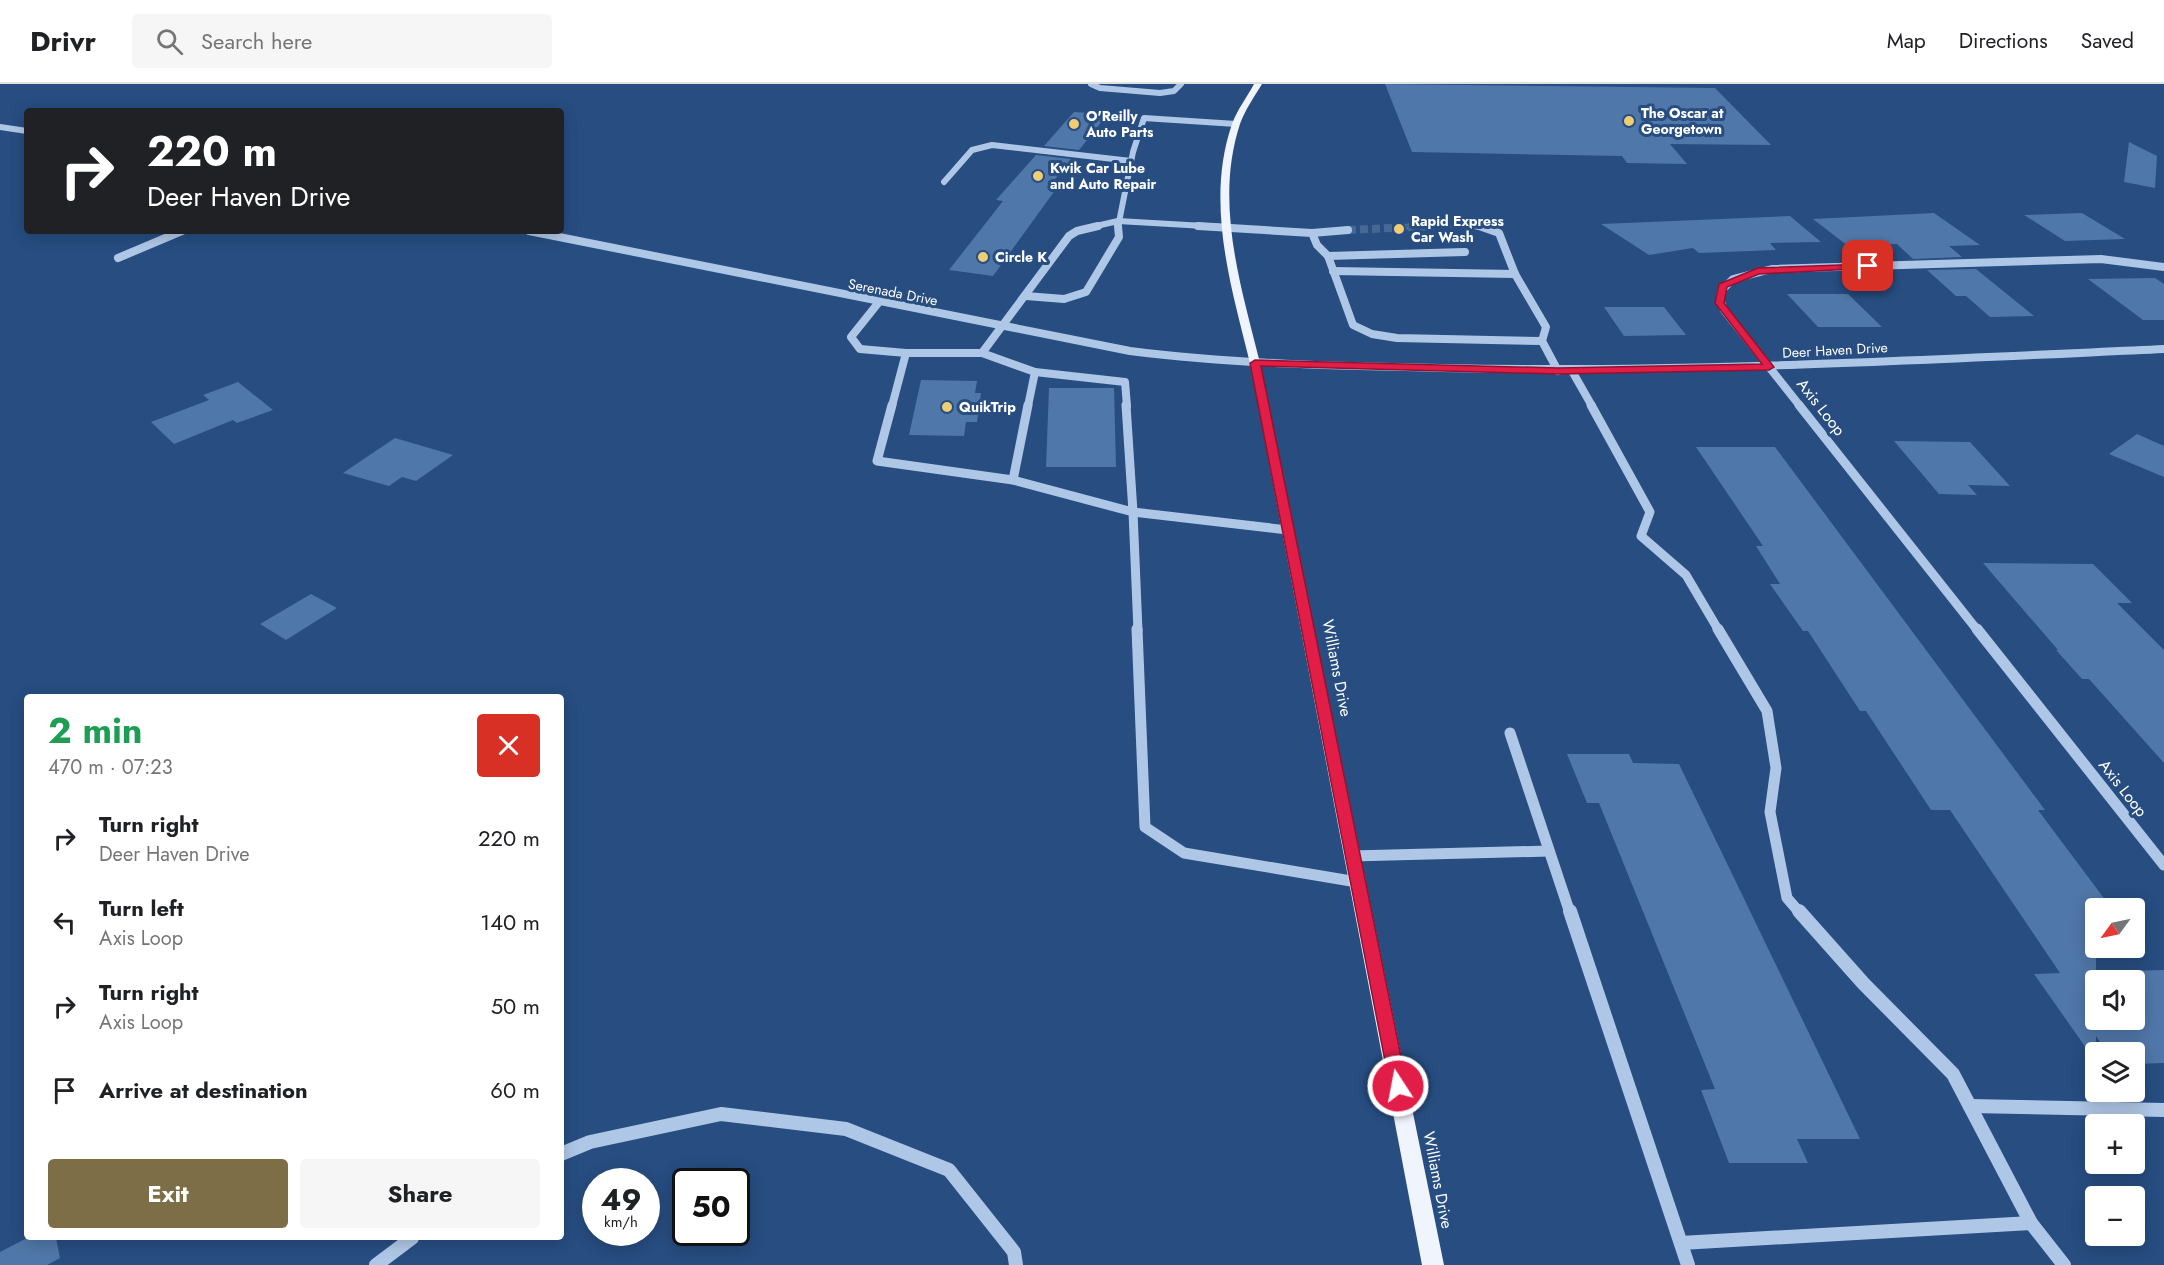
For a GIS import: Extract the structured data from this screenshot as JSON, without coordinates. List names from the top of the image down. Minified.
{"streets":{"main road":["Williams Drive"],"street":["Serenada Drive","Deer Haven Drive","Axis Loop"]},"crossings":[["Serenada Drive","Deer Haven Drive"],["Serenada Drive","Williams Drive"],["Deer Haven Drive","Axis Loop"],["Deer Haven Drive","Williams Drive"]],"places":["The Oscar at Georgetown","O'Reilly Auto Parts","Kwik Car Lube and Auto Repair","Rapid Express Car Wash","Circle K","QuikTrip"],"north":"bottom left","page":{"header":"Drivr","search":"Search here","nav":["Map","Directions","Saved"],"turn":["220 m","Deer Haven Drive"],"heading":["2 min","470 m · 07:23"],"list":[{"name":"Turn right","note":"Deer Haven Drive","value":"220 m"},{"name":"Turn left","note":"Axis Loop","value":"140 m"},{"name":"Turn right","note":"Axis Loop","value":"50 m"},{"name":"Arrive at destination","value":"60 m"}],"map_buttons":["+","−"],"buttons":["Exit","Share"],"speed":"49 km/h","limit":"50"}}
